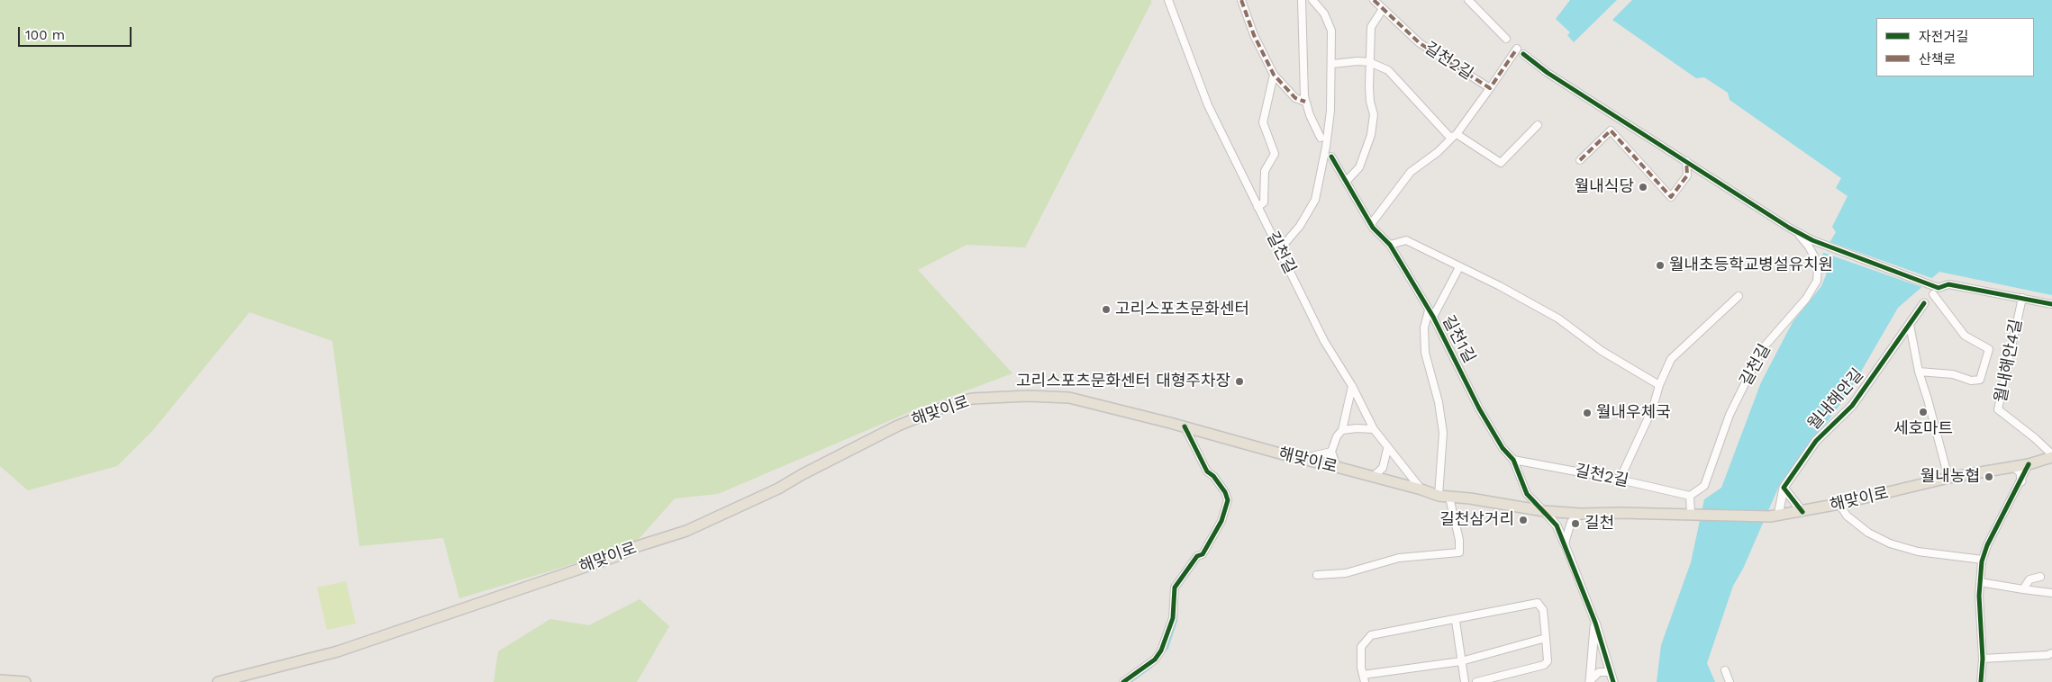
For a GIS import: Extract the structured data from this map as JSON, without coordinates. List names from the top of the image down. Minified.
{"streets":{"main road":["해맞이로"],"street":["길천2길","길천길","길천1길","월내해안4길","월내해안길"]},"crossings":[["길천2길","길천길"],["길천2길","길천1길"],["길천길","해맞이로"],["길천1길","해맞이로"],["월내해안4길","해맞이로"]],"places":["월내식당","월내초등학교병설유치원","고리스포츠문화센터","고리스포츠문화센터 대형주차장","세호마트","월내우체국","월내농협","길천삼거리","길천"],"legend":["자전거길","산책로"],"scale_bar":"100 m"}
